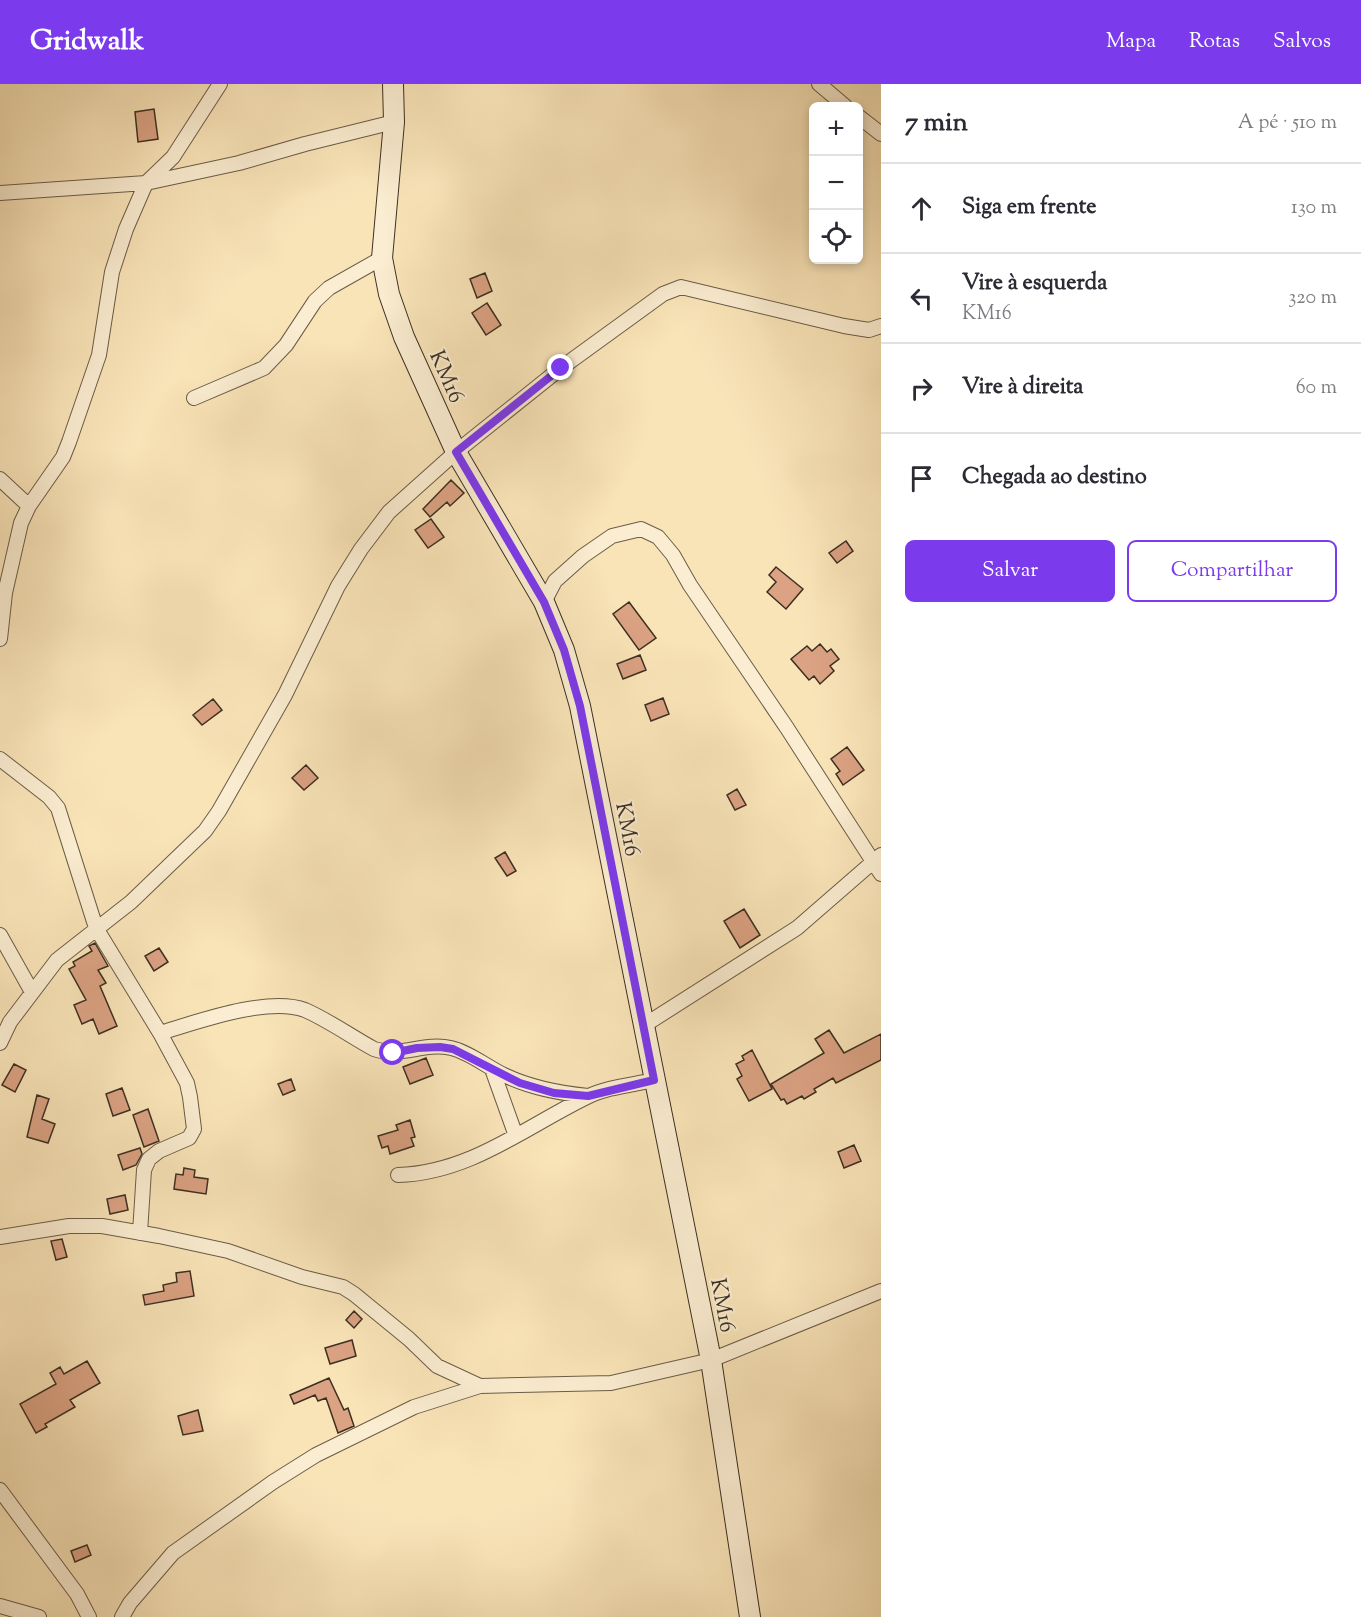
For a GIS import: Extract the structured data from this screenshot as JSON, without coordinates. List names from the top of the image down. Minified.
{"streets":{"street":["KM16"]},"page":{"header":"Gridwalk","nav":["Mapa","Rotas","Salvos"],"heading":["7 min","A pé · 510 m"],"map_buttons":["+","−"],"list":[["Siga em frente","130 m"],["Vire à esquerda","KM16","320 m"],["Vire à direita","60 m"],"Chegada ao destino"],"buttons":["Salvar","Compartilhar"]}}
